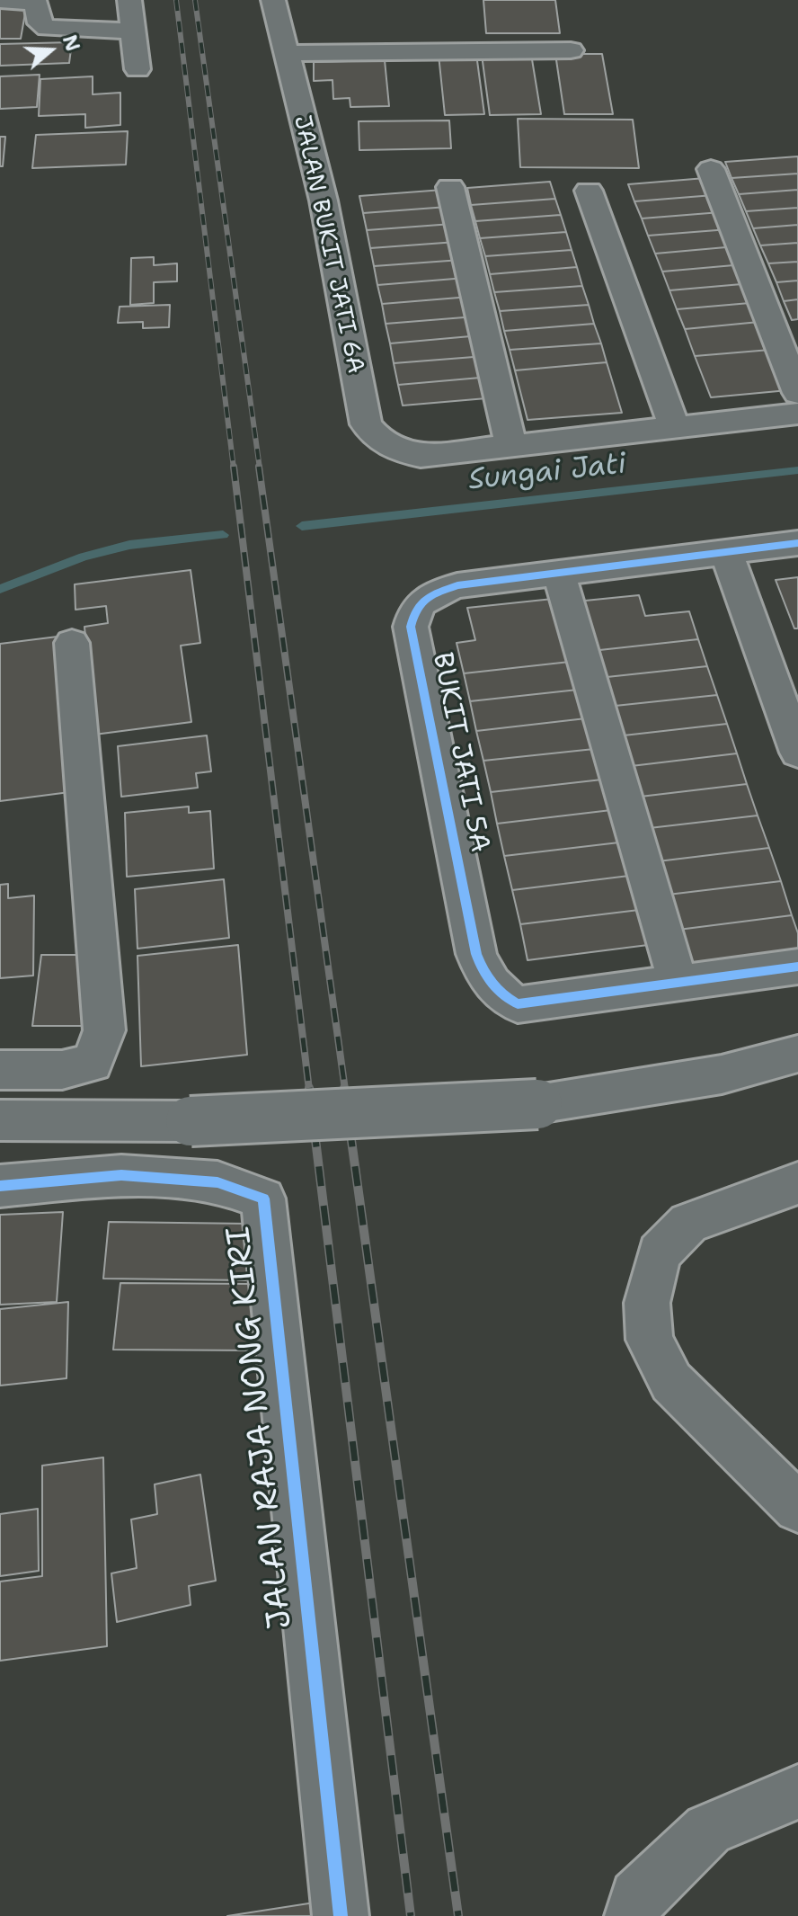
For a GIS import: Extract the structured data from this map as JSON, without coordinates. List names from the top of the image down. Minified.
{"streets":{"street":["JALAN BUKIT JATI 6A","BUKIT JATI 5A","JALAN RAJA NONG KIRI"]},"water":["Sungai Jati"],"north":"right"}
